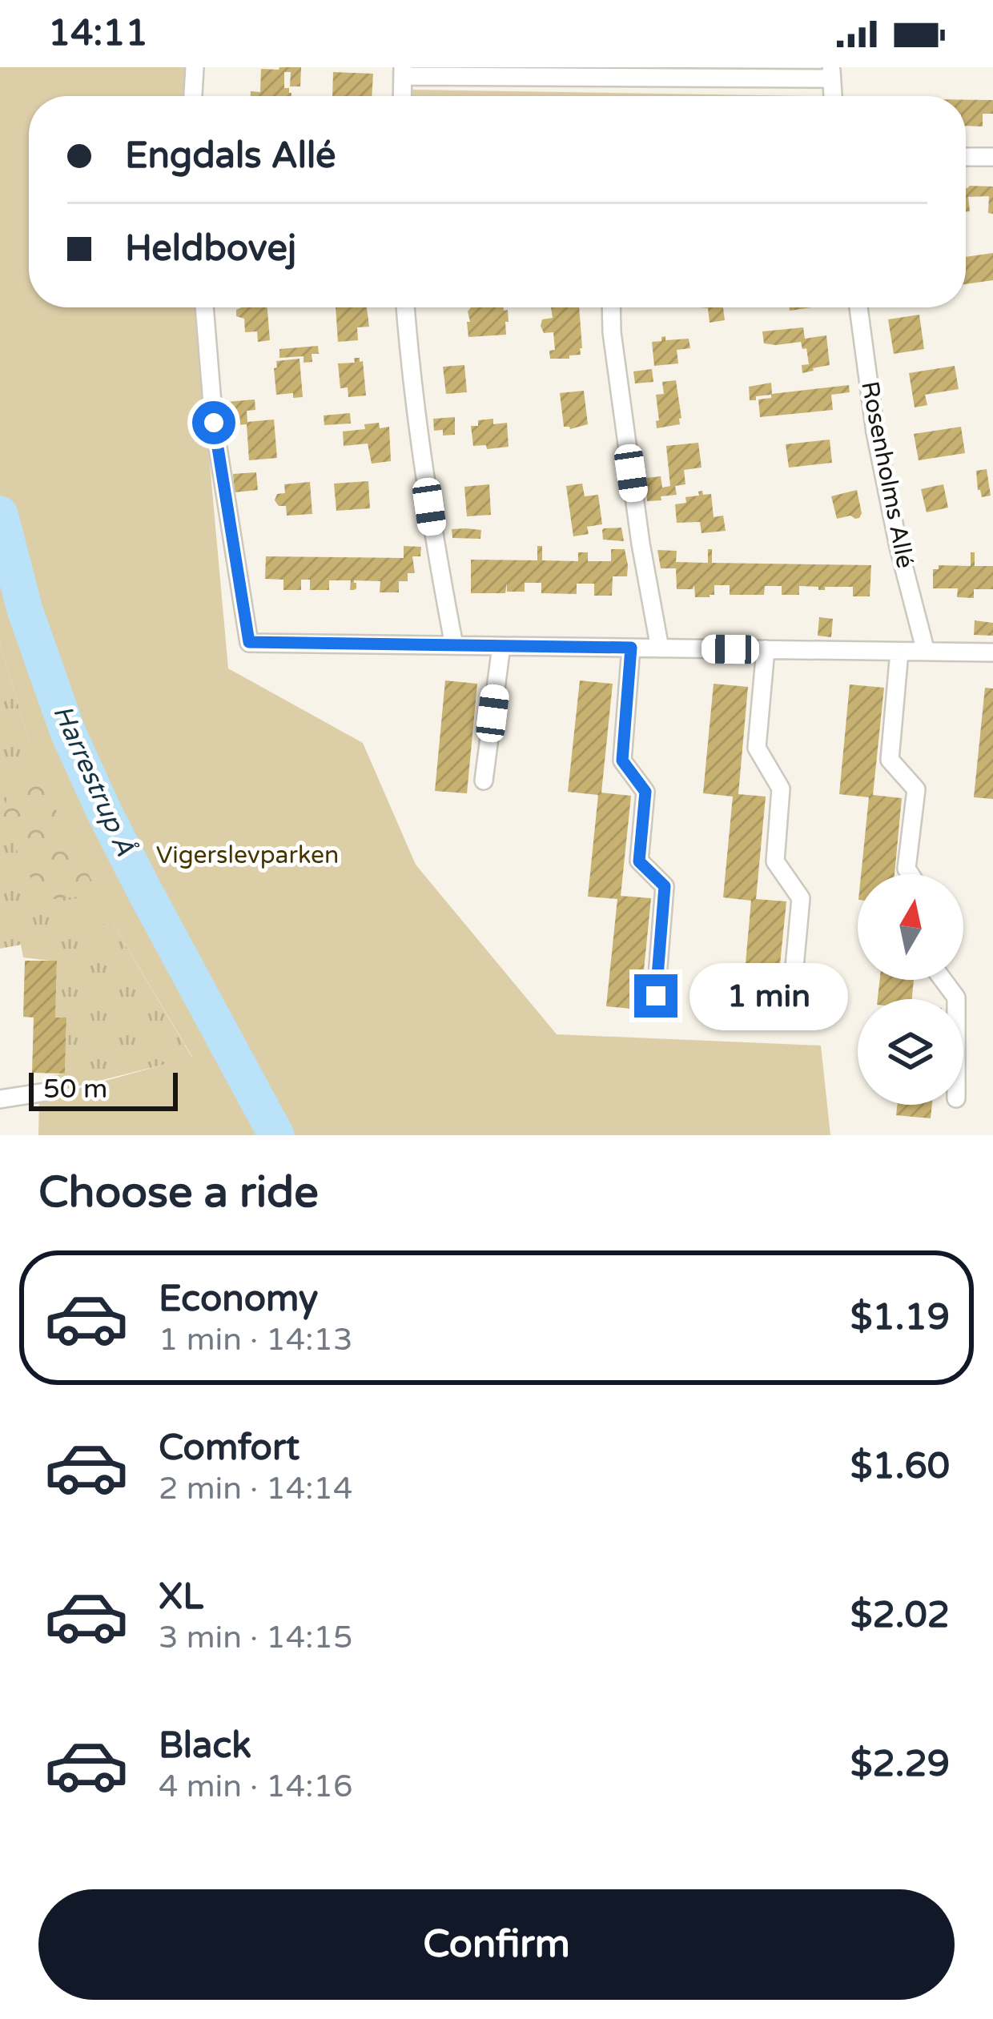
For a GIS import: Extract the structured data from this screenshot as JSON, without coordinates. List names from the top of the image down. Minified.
{"streets":{"street":["Rosenholms Allé"]},"water":["Harrestrup Å"],"parks":["Vigerslevparken"],"scale_bar":"50 m","north":"top","page":{"status":"14:11","banner":["Engdals Allé","Heldbovej"],"bubble":"1 min","scale":"50 m","heading":"Choose a ride","list":[{"name":"Economy","note":"1 min · 14:13","value":"$1.19"},{"name":"Comfort","note":"2 min · 14:14","value":"$1.60"},{"name":"XL","note":"3 min · 14:15","value":"$2.02"},{"name":"Black","note":"4 min · 14:16","value":"$2.29"}],"buttons":"Confirm"}}
